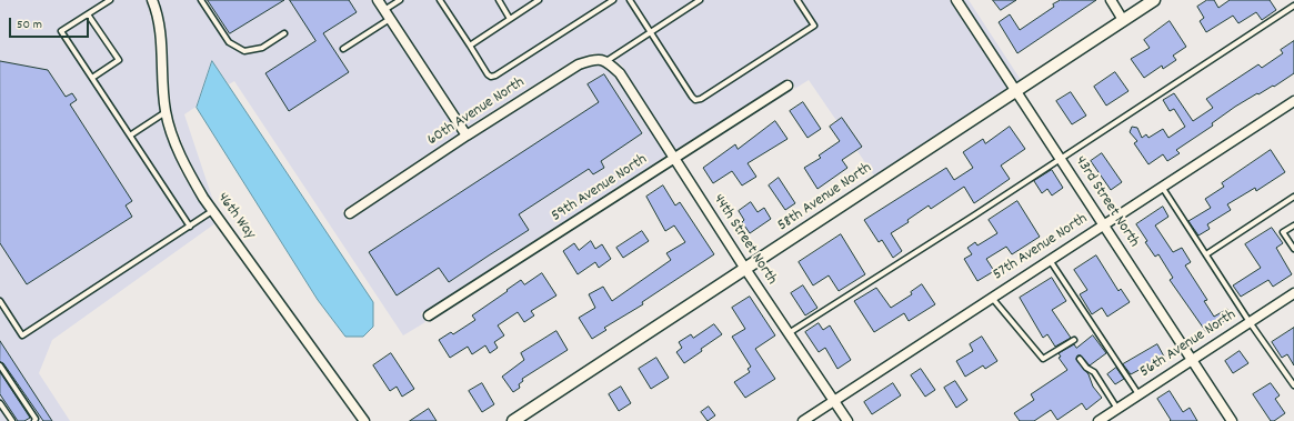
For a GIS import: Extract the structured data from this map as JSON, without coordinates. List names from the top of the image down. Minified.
{"streets":{"street":["60th Avenue North","59th Avenue North","58th Avenue North","43rd Street North","46th Way","44th Street North","57th Avenue North","56th Avenue North"]},"crossings":[["60th Avenue North","44th Street North"],["59th Avenue North","44th Street North"],["58th Avenue North","43rd Street North"],["58th Avenue North","44th Street North"],["43rd Street North","57th Avenue North"],["43rd Street North","56th Avenue North"],["44th Street North","57th Avenue North"]],"scale_bar":"50 m"}
